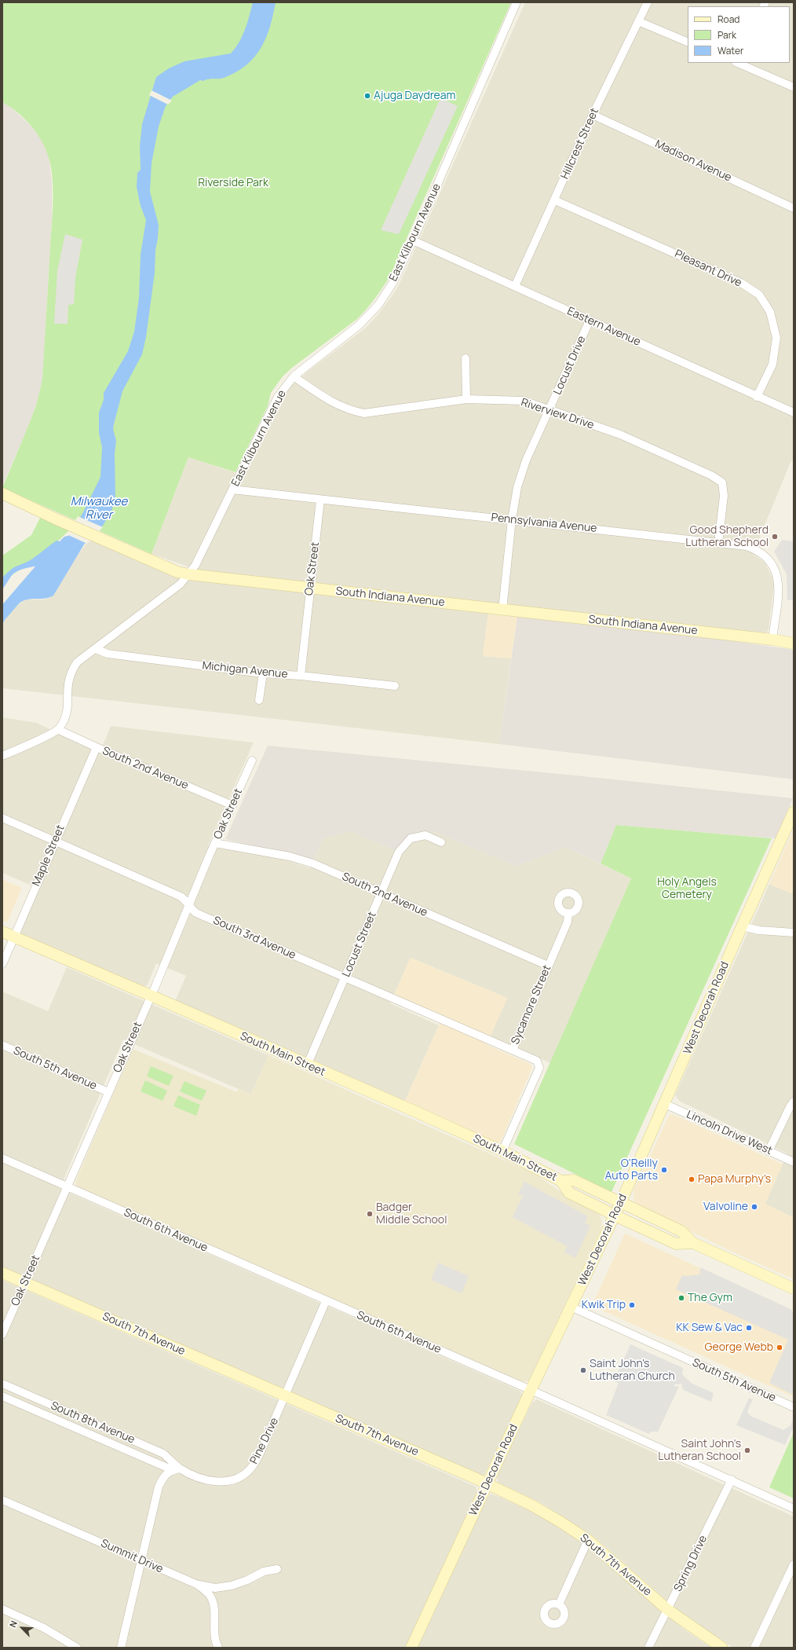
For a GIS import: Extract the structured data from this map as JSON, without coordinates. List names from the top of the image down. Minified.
{"streets":{"street":["Hillcrest Street","Madison Avenue","East Kilbourn Avenue","Pleasant Drive","Eastern Avenue","Locust Drive","Riverview Drive","Pennsylvania Avenue","Oak Street","South Indiana Avenue","Michigan Avenue","South 2nd Avenue","Maple Street","South 3rd Avenue","Locust Street","Sycamore Street","West Decorah Road","South Main Street","South 5th Avenue","Lincoln Drive West","South 6th Avenue","South 7th Avenue","South 8th Avenue","Pine Drive","Summit Drive","Spring Drive"]},"crossings":[["Hillcrest Street","Madison Avenue"],["Hillcrest Street","Pleasant Drive"],["Hillcrest Street","Eastern Avenue"],["East Kilbourn Avenue","Eastern Avenue"],["East Kilbourn Avenue","Riverview Drive"],["East Kilbourn Avenue","Pennsylvania Avenue"],["East Kilbourn Avenue","South Indiana Avenue"],["East Kilbourn Avenue","Michigan Avenue"],["East Kilbourn Avenue","South 2nd Avenue"],["Pleasant Drive","Eastern Avenue"],["Eastern Avenue","Locust Drive"],["Locust Drive","Riverview Drive"],["Locust Drive","Pennsylvania Avenue"],["Locust Drive","South Indiana Avenue"],["Riverview Drive","Pennsylvania Avenue"],["Pennsylvania Avenue","Oak Street"],["Pennsylvania Avenue","South Indiana Avenue"],["Oak Street","South Indiana Avenue"],["Oak Street","Michigan Avenue"],["Oak Street","South 2nd Avenue"],["Oak Street","South 3rd Avenue"],["Oak Street","South Main Street"],["Oak Street","South 5th Avenue"],["Oak Street","South 6th Avenue"],["Oak Street","South 7th Avenue"],["South 2nd Avenue","Maple Street"],["South 2nd Avenue","Locust Street"],["South 2nd Avenue","Sycamore Street"],["Maple Street","South 3rd Avenue"],["Maple Street","South Main Street"],["South 3rd Avenue","Locust Street"],["South 3rd Avenue","Sycamore Street"],["Locust Street","South Main Street"],["Sycamore Street","South Main Street"],["West Decorah Road","South Main Street"],["West Decorah Road","South 5th Avenue"],["West Decorah Road","Lincoln Drive West"],["West Decorah Road","South 6th Avenue"],["West Decorah Road","South 7th Avenue"],["South 6th Avenue","Pine Drive"],["South 6th Avenue","Spring Drive"],["South 7th Avenue","Pine Drive"],["South 7th Avenue","Spring Drive"],["South 8th Avenue","Pine Drive"]],"water":["Milwaukee River"],"parks":["Riverside Park","Holy Angels Cemetery"],"places":["Ajuga Daydream","Good Shepherd Lutheran School","O'Reilly Auto Parts","Papa Murphy's","Valvoline","Badger Middle School","The Gym","Kwik Trip","KK Sew & Vac","George Webb","Saint John's Lutheran Church","Saint John's Lutheran School"],"legend":["Road","Park","Water"],"north":"top left"}
